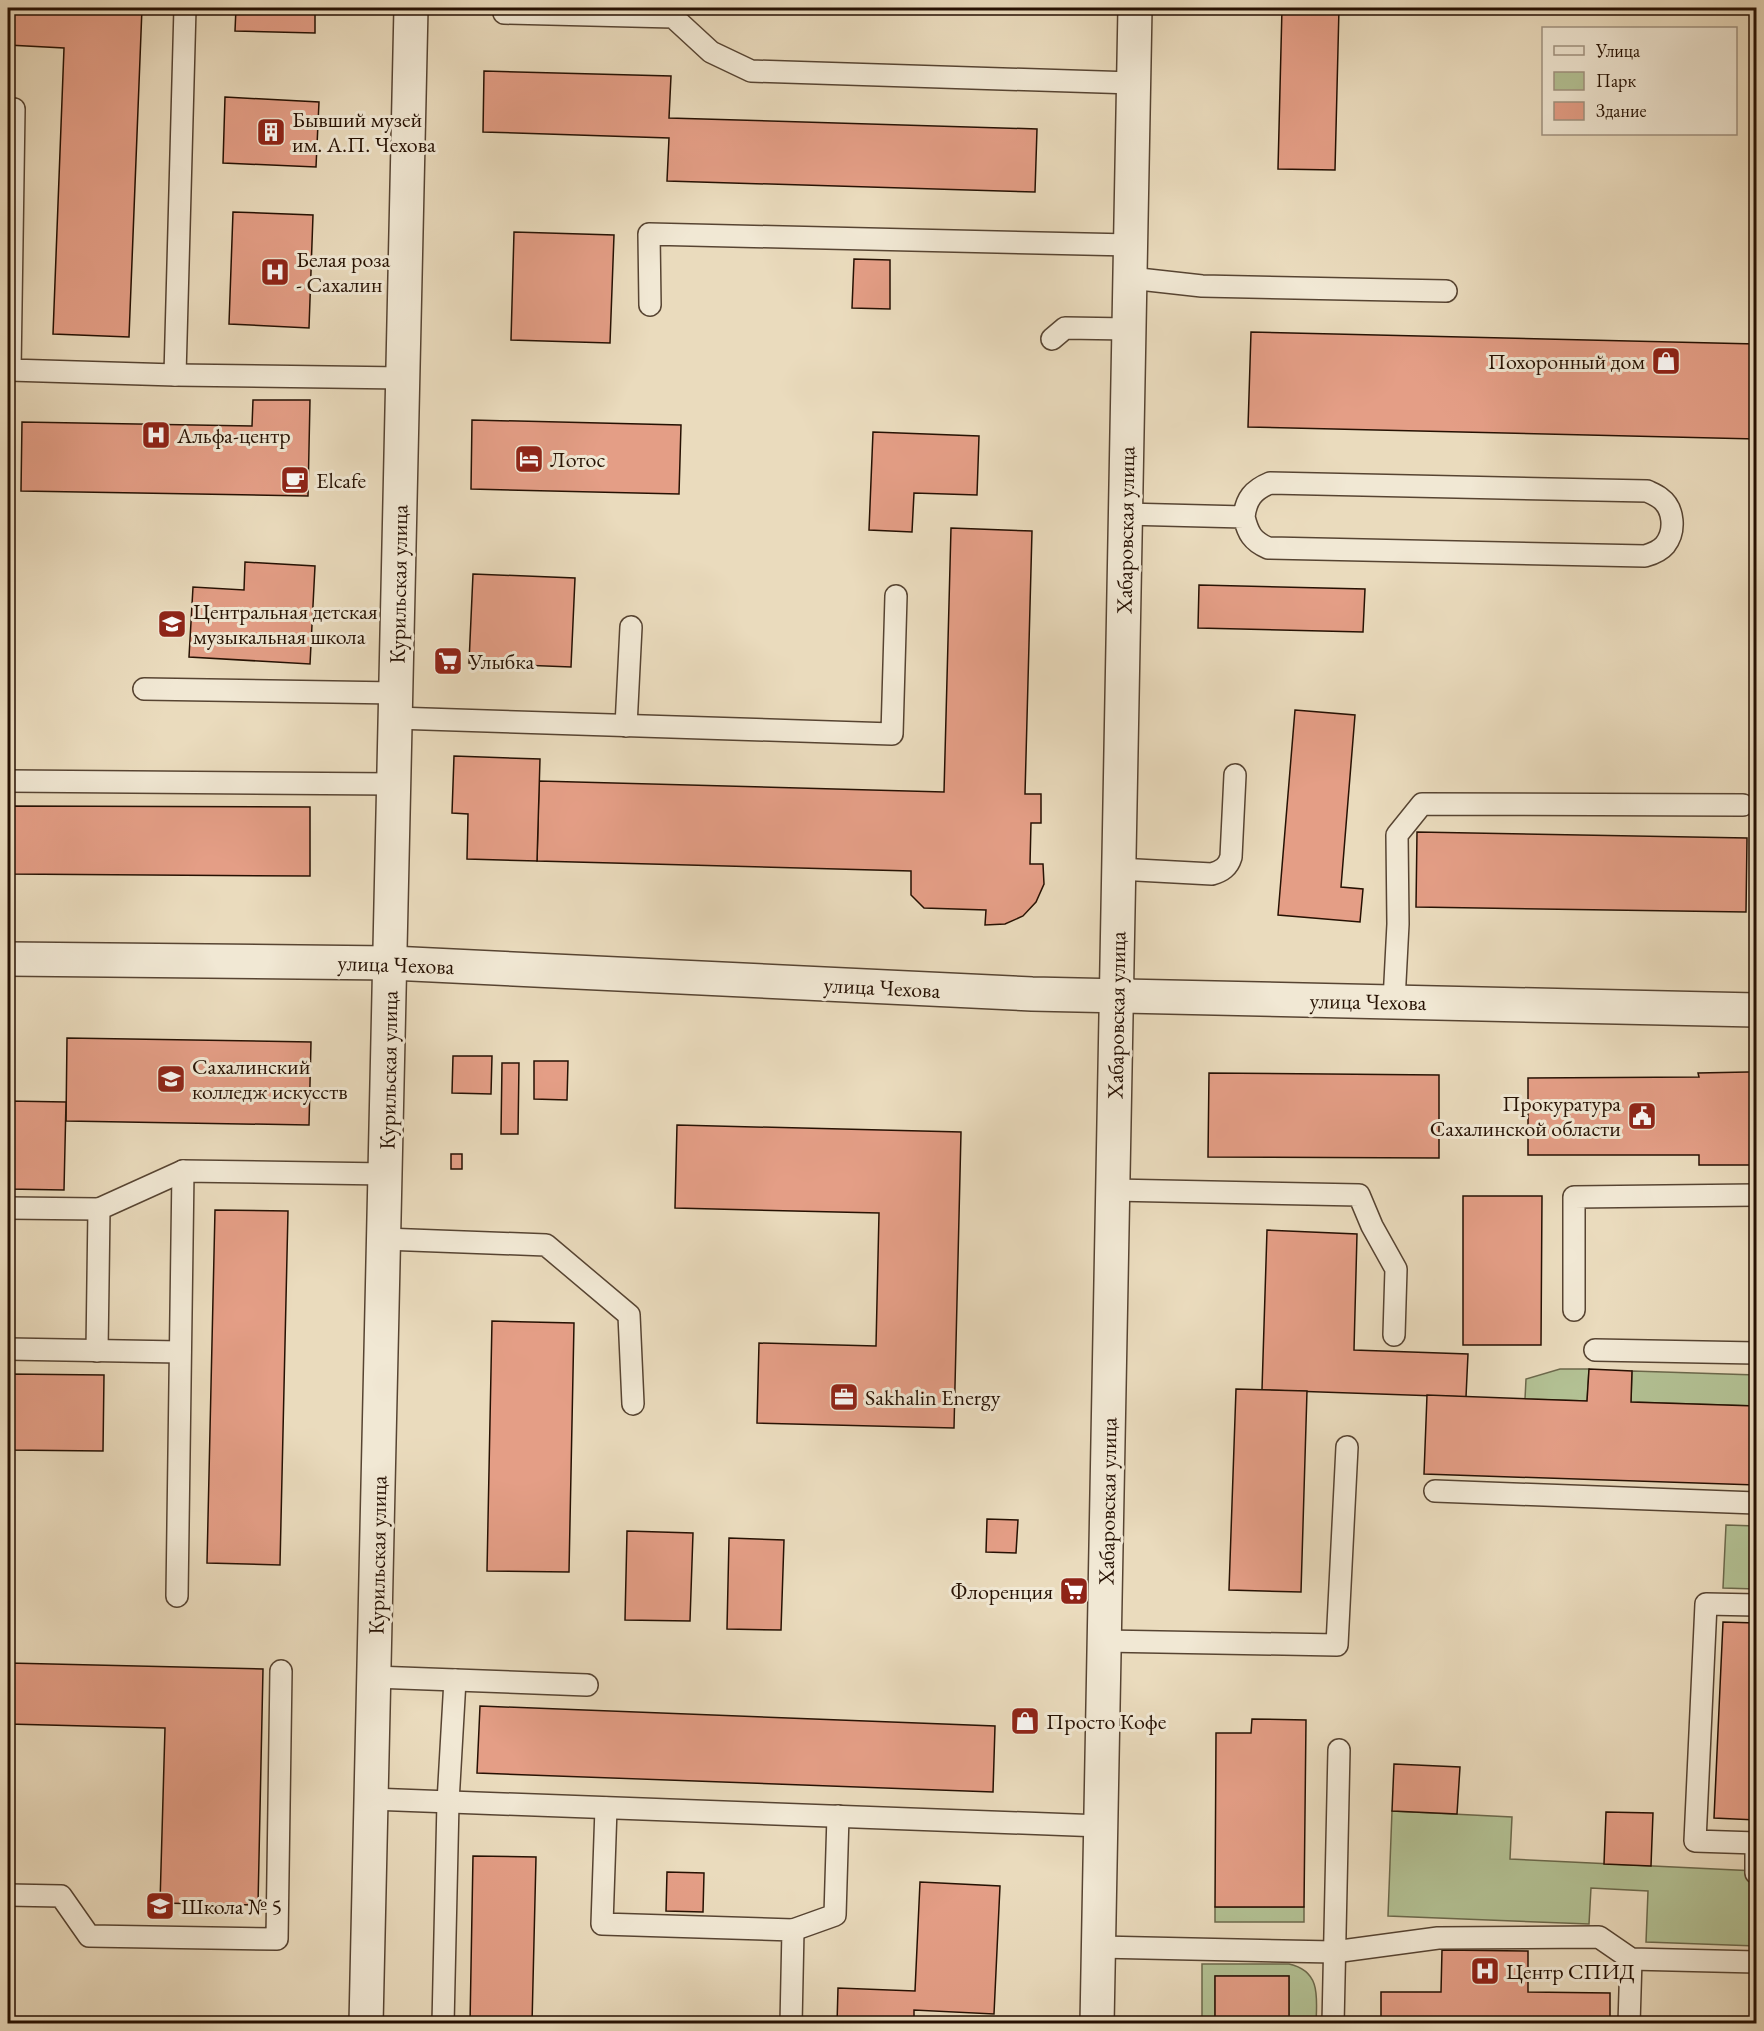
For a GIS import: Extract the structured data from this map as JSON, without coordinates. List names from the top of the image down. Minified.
{"streets":{"street":["Хабаровская улица","Курильская улица","улица Чехова"]},"crossings":[["Хабаровская улица","улица Чехова"],["Курильская улица","улица Чехова"]],"places":{"building":["Бывший музей им. А.П. Чехова"],"hospital":["Белая роза - Сахалин","Альфа-центр","Центр СПИД"],"shop":["Похоронный дом","Просто Кофе"],"hotel":["Лотос"],"cafe":["Elcafe"],"school or university":["Центральная детская музыкальная школа","Сахалинский колледж искусств","Школа № 5"],"supermarket":["Улыбка","Флоренция"],"public building":["Прокуратура Сахалинской области"],"office":["Sakhalin Energy"]},"legend":["Улица","Парк","Здание"]}
